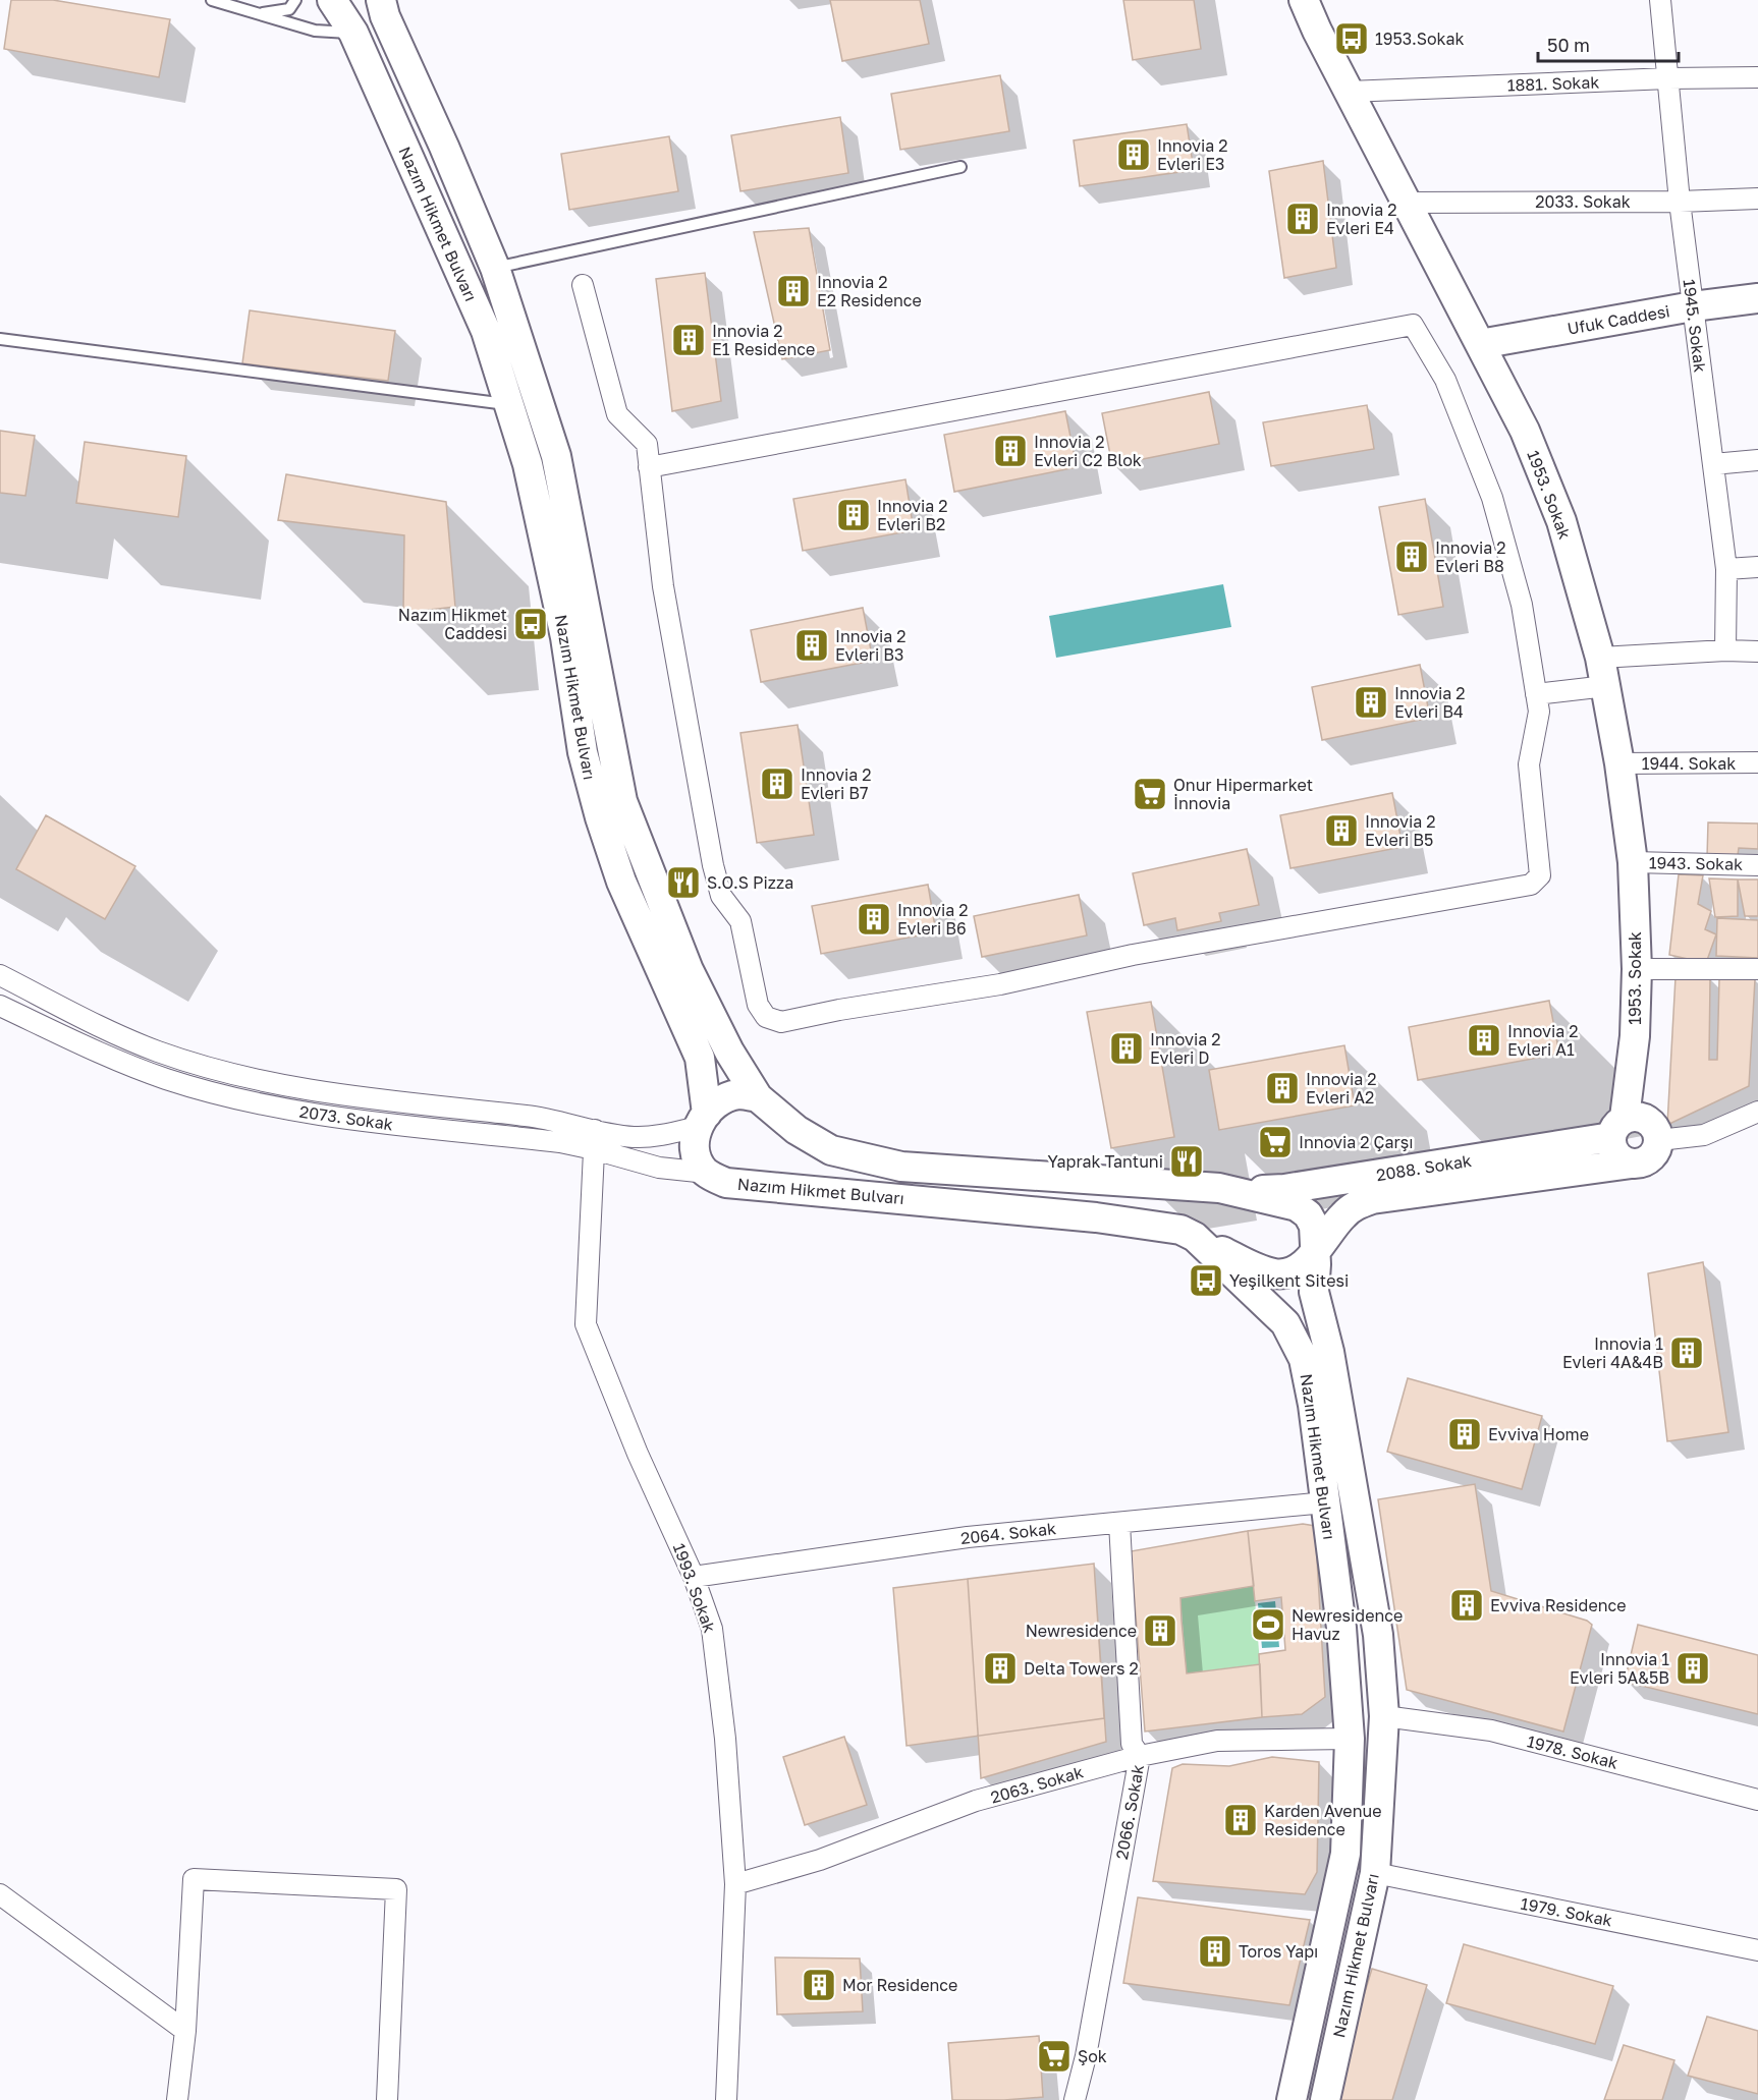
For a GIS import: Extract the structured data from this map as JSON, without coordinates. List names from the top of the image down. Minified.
{"streets":{"main road":["Nazım Hikmet Bulvarı","Ufuk Caddesi","1953. Sokak","2088. Sokak"],"street":["1881. Sokak","2033. Sokak","1945. Sokak","1944. Sokak","1943. Sokak","2073. Sokak","2064. Sokak","1993. Sokak","1978. Sokak","2063. Sokak","2066. Sokak","1979. Sokak"]},"crossings":[["1881. Sokak","1945. Sokak"],["1881. Sokak","1953. Sokak"],["2033. Sokak","1945. Sokak"],["2033. Sokak","1953. Sokak"],["Nazım Hikmet Bulvarı","2073. Sokak"],["Nazım Hikmet Bulvarı","2088. Sokak"],["Nazım Hikmet Bulvarı","2064. Sokak"],["Nazım Hikmet Bulvarı","1978. Sokak"],["Nazım Hikmet Bulvarı","2063. Sokak"],["Nazım Hikmet Bulvarı","1979. Sokak"],["Ufuk Caddesi","1945. Sokak"],["Ufuk Caddesi","1953. Sokak"],["1953. Sokak","1944. Sokak"],["1953. Sokak","1943. Sokak"],["1953. Sokak","2088. Sokak"],["2073. Sokak","1993. Sokak"],["2064. Sokak","1993. Sokak"],["2064. Sokak","2066. Sokak"],["1993. Sokak","2063. Sokak"],["2063. Sokak","2066. Sokak"]],"places":{"bus stop":["1953.Sokak","Nazım Hikmet Caddesi","Yeşilkent Sitesi"],"building":["Innovia 2 Evleri E3","Innovia 2 Evleri E4","Innovia 2 E2 Residence","Innovia 2 E1 Residence","Innovia 2 Evleri C2 Blok","Innovia 2 Evleri B2","Innovia 2 Evleri B8","Innovia 2 Evleri B3","Innovia 2 Evleri B4","Innovia 2 Evleri B7","Innovia 2 Evleri B5","Innovia 2 Evleri B6","Innovia 2 Evleri A1","Innovia 2 Evleri D","Innovia 2 Evleri A2","Innovia 1 Evleri 4A&4B","Evviva Home","Evviva Residence","Newresidence","Delta Towers 2","Innovia 1 Evleri 5A&5B","Karden Avenue Residence","Toros Yapı","Mor Residence"],"supermarket":["Onur Hipermarket İnnovia","Innovia 2 Çarşı","Şok"],"restaurant":["S.O.S Pizza","Yaprak Tantuni"],"sports":["Newresidence Havuz"]},"scale_bar":"50 m"}
